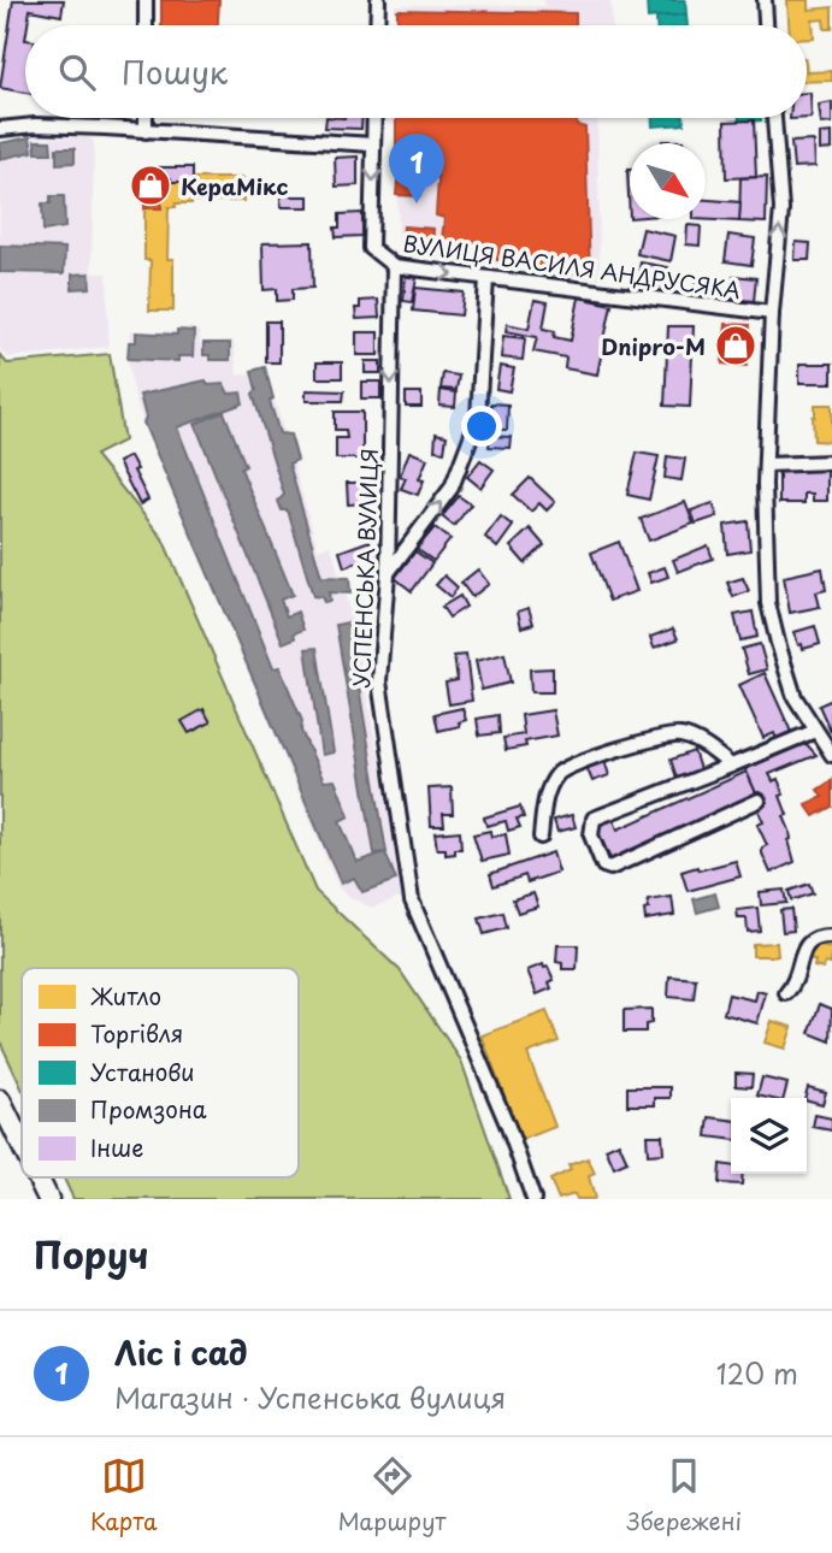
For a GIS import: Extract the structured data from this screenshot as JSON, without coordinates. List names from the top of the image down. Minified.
{"streets":{"street":["ВУЛИЦЯ ВАСИЛЯ АНДРУСЯКА","УСПЕНСЬКА ВУЛИЦЯ"]},"crossings":[["ВУЛИЦЯ ВАСИЛЯ АНДРУСЯКА","УСПЕНСЬКА ВУЛИЦЯ"]],"places":{"shop":["КераМікс","Dnipro-M"]},"legend":["Житло","Торгівля","Установи","Промзона","Інше"],"north":"bottom right","page":{"search":"Пошук","pins":"1","heading":"Поруч","list":[{"mark":"1","name":"Ліс і сад","note":"Магазин · Успенська вулиця","value":"120 m"}],"nav":["Карта","Маршрут","Збережені"]}}
